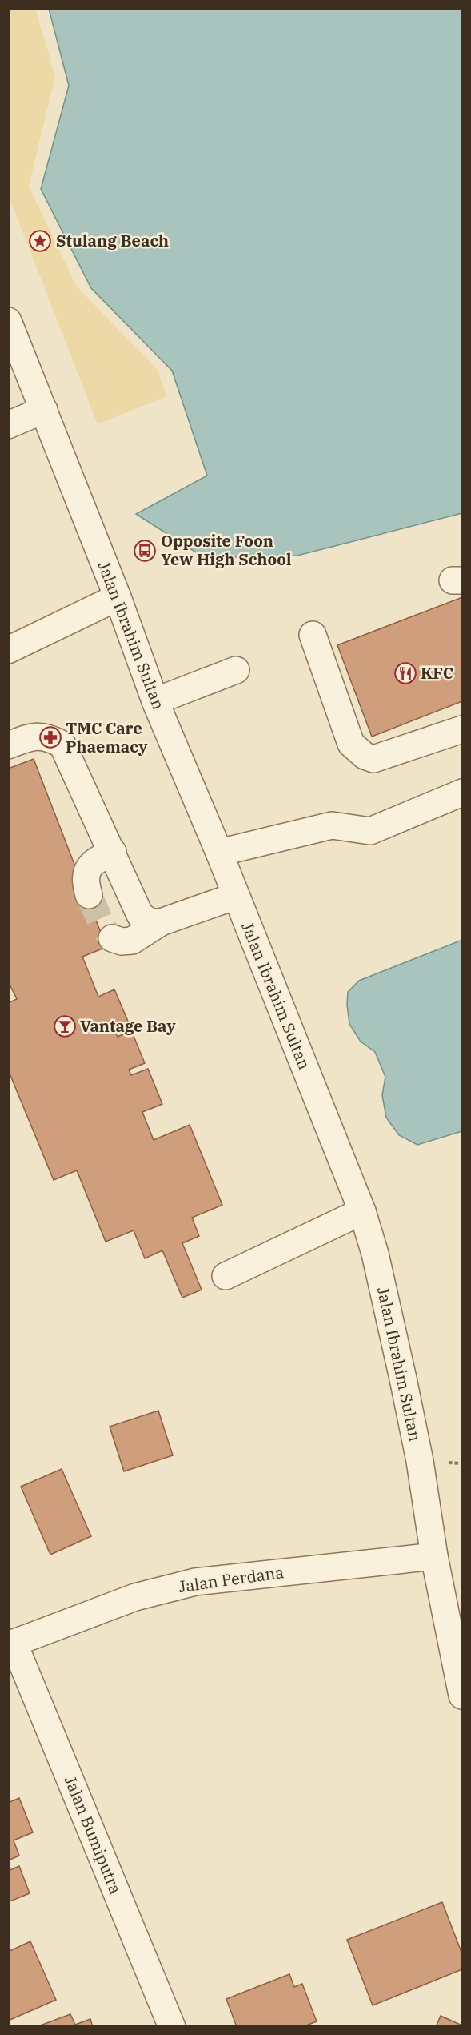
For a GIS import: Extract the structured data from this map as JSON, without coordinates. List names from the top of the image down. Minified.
{"streets":{"street":["Jalan Ibrahim Sultan","Jalan Perdana","Jalan Bumiputra"]},"crossings":[["Jalan Ibrahim Sultan","Jalan Perdana"],["Jalan Perdana","Jalan Bumiputra"]],"places":{"place":["Stulang Beach"],"bus stop":["Opposite Foon Yew High School"],"restaurant":["KFC"],"pharmacy":["TMC Care Phaemacy"],"bar":["Vantage Bay"]}}
